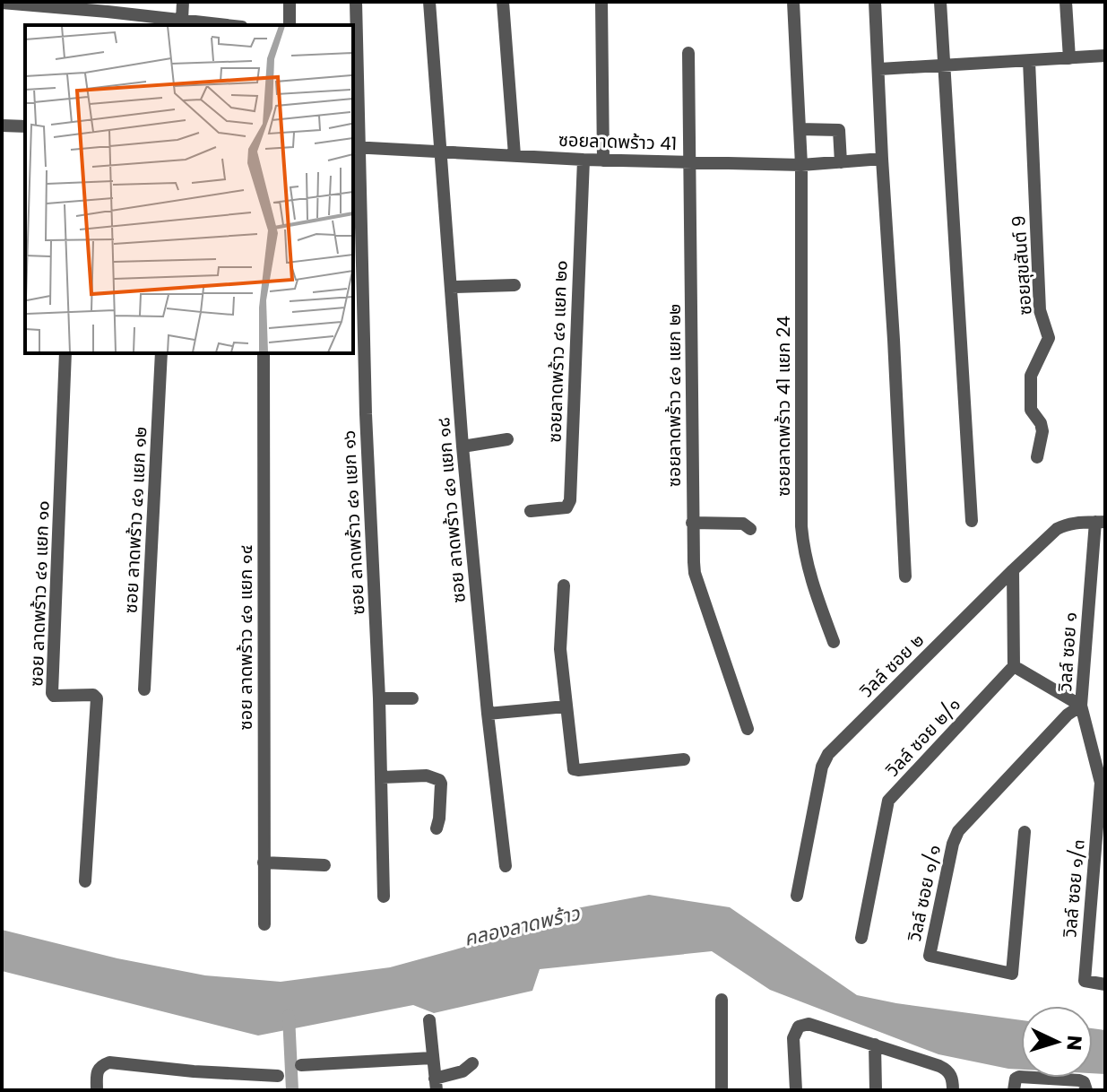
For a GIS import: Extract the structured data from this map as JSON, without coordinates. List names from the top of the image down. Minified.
{"streets":{"street":["ซอยลาดพร้าว 41","ซอยสุขสันต์ 9","ซอยลาดพร้าว ๔๑ แยก ๒๐","ซอยลาดพร้าว ๔๑ แยก ๒๒","ซอยลาดพร้าว 41 แยก 24","ซอย ลาดพร้าว ๔๑ แยก ๑๘","ซอย ลาดพร้าว ๔๑ แยก ๑๒","ซอย ลาดพร้าว ๔๑ แยก ๑๖","ซอย ลาดพร้าว ๔๑ แยก ๑๐","ซอย ลาดพร้าว ๔๑ แยก ๑๔","วิลล์ ซอย ๑","วิลล์ ซอย ๒","วิลล์ ซอย ๒/๑","วิลล์ ซอย ๑/๓","วิลล์ ซอย ๑/๑"]},"crossings":[["ซอยลาดพร้าว 41","ซอยลาดพร้าว ๔๑ แยก ๒๐"],["ซอยลาดพร้าว 41","ซอยลาดพร้าว ๔๑ แยก ๒๒"],["ซอยลาดพร้าว 41","ซอยลาดพร้าว 41 แยก 24"],["ซอยลาดพร้าว 41","ซอย ลาดพร้าว ๔๑ แยก ๑๘"],["ซอยลาดพร้าว 41","ซอย ลาดพร้าว ๔๑ แยก ๑๖"],["วิลล์ ซอย ๑","วิลล์ ซอย ๒"],["วิลล์ ซอย ๑","วิลล์ ซอย ๑/๓"],["วิลล์ ซอย ๑","วิลล์ ซอย ๑/๑"]],"water":["คลองลาดพร้าว"],"north":"right"}
